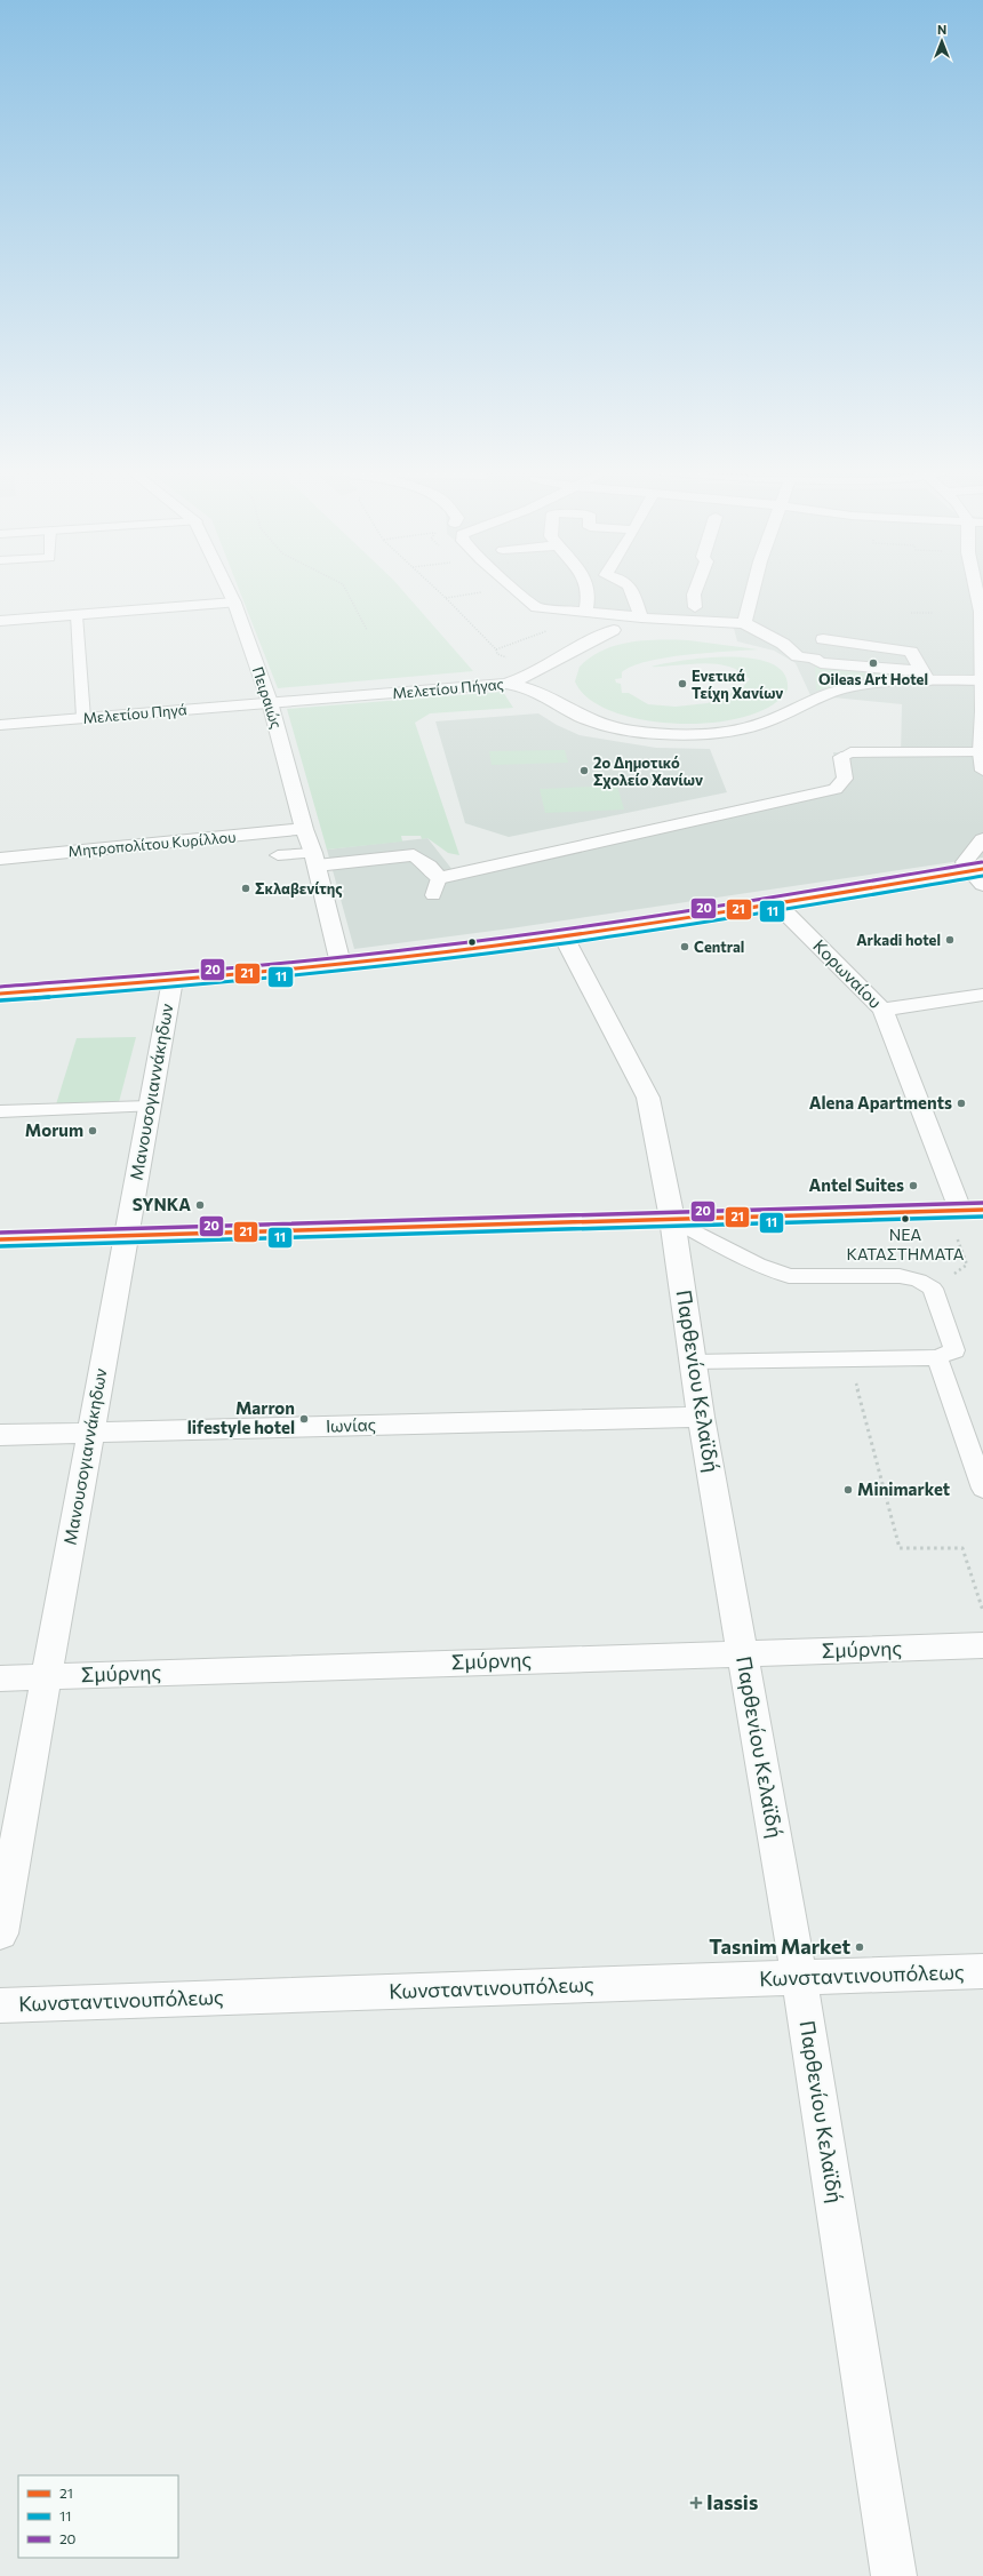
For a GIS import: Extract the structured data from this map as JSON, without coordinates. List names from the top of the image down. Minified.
{"streets":{"street":["Μελετίου Πήγας","Πειραιώς","Μελετίου Πηγά","Μητροπολίτου Κυρίλλου","Κορωναίου","Μανουσογιαννάκηδων","Παρθενίου Κελαϊδή","Ιωνίας","Σμύρνης","Κωνσταντινουπόλεως"]},"crossings":[["Μελετίου Πήγας","Πειραιώς"],["Μελετίου Πήγας","Μελετίου Πηγά"],["Πειραιώς","Μελετίου Πηγά"],["Πειραιώς","Μητροπολίτου Κυρίλλου"],["Μανουσογιαννάκηδων","Ιωνίας"],["Μανουσογιαννάκηδων","Σμύρνης"],["Παρθενίου Κελαϊδή","Ιωνίας"],["Παρθενίου Κελαϊδή","Σμύρνης"],["Παρθενίου Κελαϊδή","Κωνσταντινουπόλεως"]],"places":{"other":["Oileas Art Hotel","Ενετικά Τείχη Χανίων","2ο Δημοτικό Σχολείο Χανίων","Σκλαβενίτης","Arkadi hotel","Central","Alena Apartments","Morum","Antel Suites","SYNKA","ΝΕΑ ΚΑΤΑΣΤΗΜΑΤΑ","Marron lifestyle hotel","Minimarket","Tasnim Market"],"health":["Iassis"]},"lines":["transit line 20","transit line 21","transit line 11"],"legend":["21","11","20"],"north":"top"}
